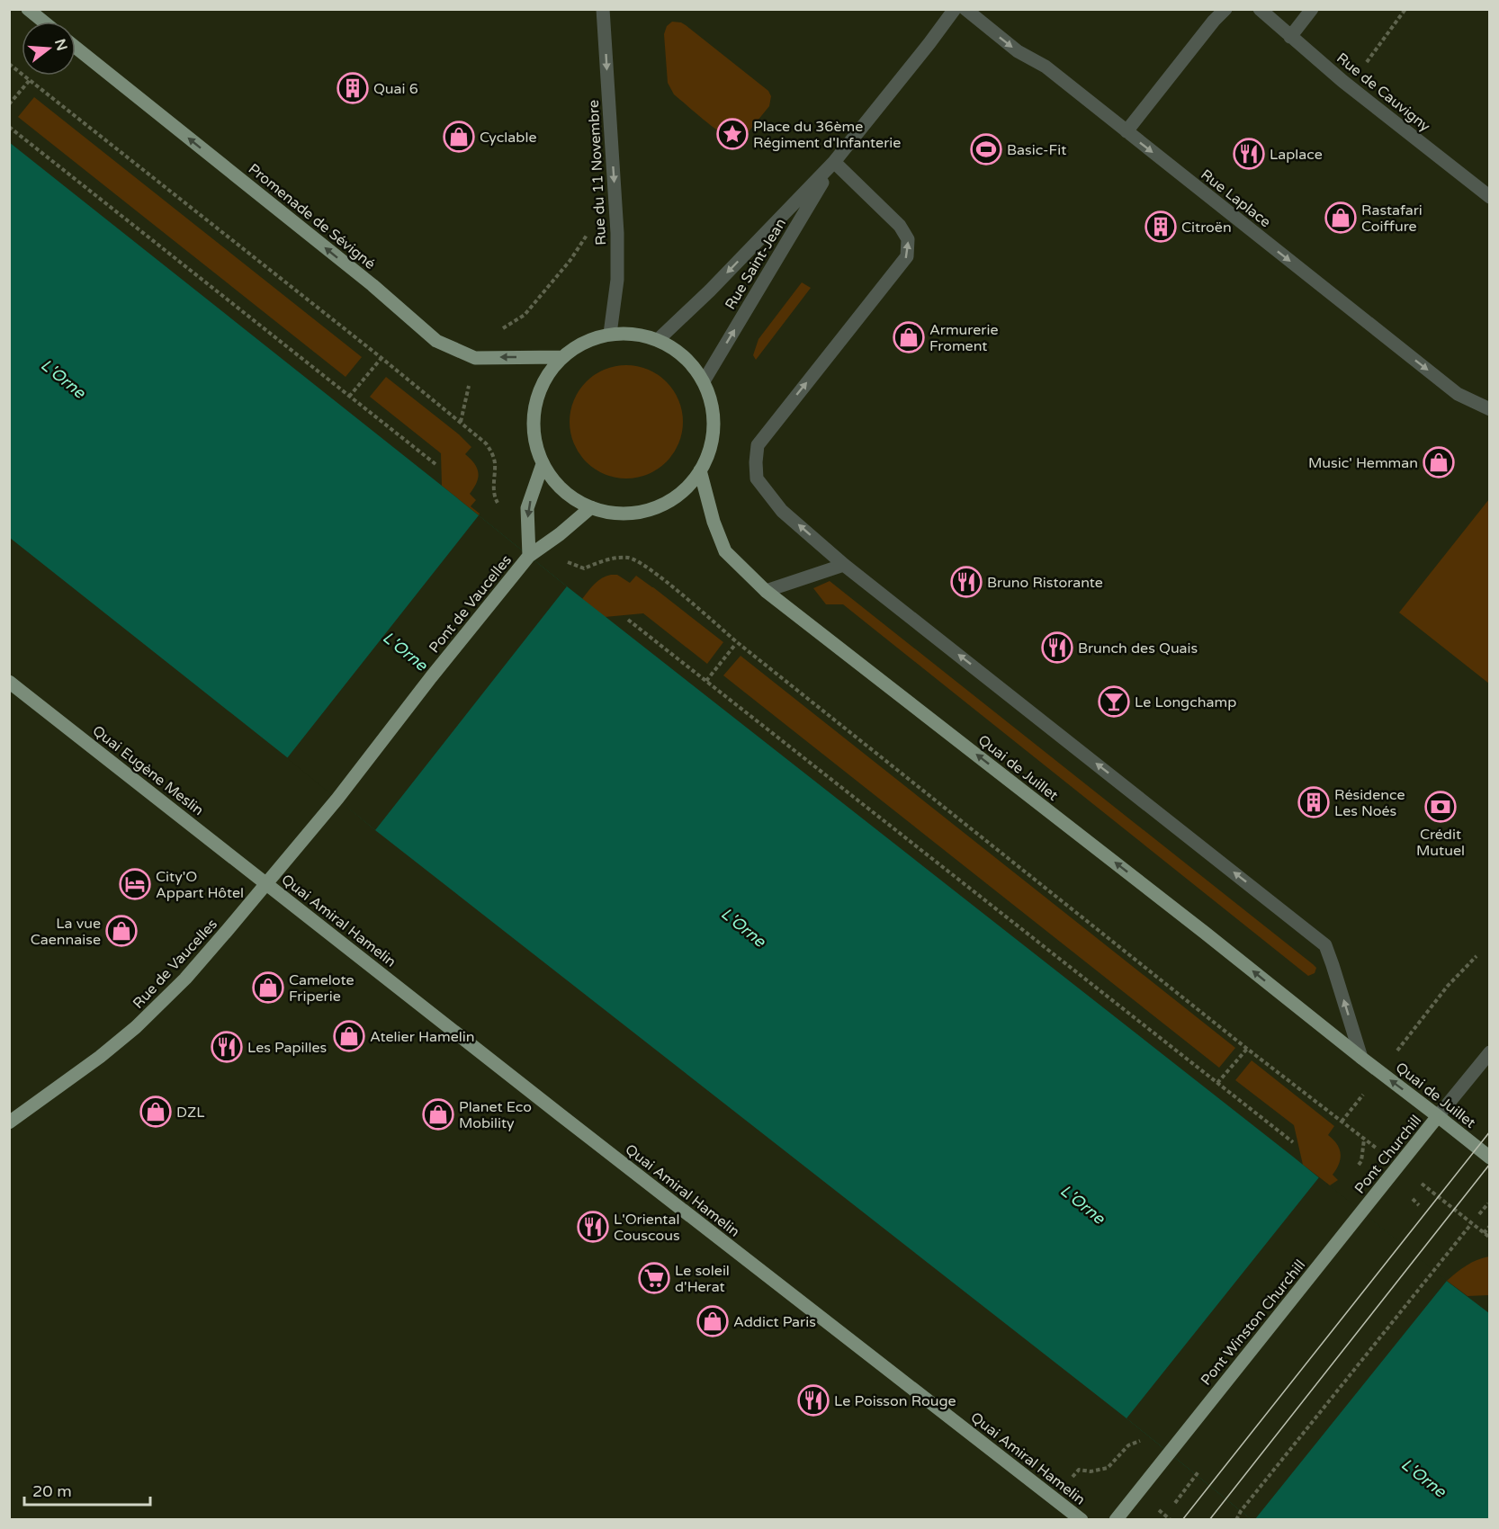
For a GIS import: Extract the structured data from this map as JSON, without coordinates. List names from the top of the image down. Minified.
{"streets":{"main road":["Promenade de Sévigné","Pont de Vaucelles","Quai de Juillet","Quai Eugène Meslin","Quai Amiral Hamelin","Rue de Vaucelles","Pont Churchill","Pont Winston Churchill"],"street":["Rue de Cauvigny","Rue du 11 Novembre","Rue Laplace","Rue Saint-Jean"]},"crossings":[["Rue du 11 Novembre","Promenade de Sévigné"],["Rue du 11 Novembre","Rue Saint-Jean"],["Rue du 11 Novembre","Pont de Vaucelles"],["Rue du 11 Novembre","Quai de Juillet"],["Promenade de Sévigné","Rue Saint-Jean"],["Promenade de Sévigné","Pont de Vaucelles"],["Promenade de Sévigné","Quai de Juillet"],["Rue Saint-Jean","Pont de Vaucelles"],["Rue Saint-Jean","Quai de Juillet"],["Pont de Vaucelles","Quai de Juillet"],["Pont de Vaucelles","Rue de Vaucelles"],["Quai de Juillet","Pont Churchill"],["Quai Eugène Meslin","Quai Amiral Hamelin"],["Quai Eugène Meslin","Rue de Vaucelles"],["Quai Amiral Hamelin","Rue de Vaucelles"],["Pont Churchill","Pont Winston Churchill"]],"one_way":["Rue du 11 Novembre","Rue Laplace","Promenade de Sévigné","Quai de Juillet"],"water":["L'Orne"],"places":{"building":["Quai 6","Citroën","Résidence Les Noés"],"place":["Place du 36ème Régiment d'Infanterie"],"shop":["Cyclable","Rastafari Coiffure","Armurerie Froment","Music' Hemman","La vue Caennaise","Camelote Friperie","Atelier Hamelin","DZL","Planet Eco Mobility","Addict Paris"],"sports":["Basic-Fit"],"restaurant":["Laplace","Bruno Ristorante","Brunch des Quais","Les Papilles","L'Oriental Couscous","Le Poisson Rouge"],"bar":["Le Longchamp"],"bank":["Crédit Mutuel"],"hotel":["City'O Appart Hôtel"],"supermarket":["Le soleil d'Herat"]},"scale_bar":"20 m","north":"right"}
